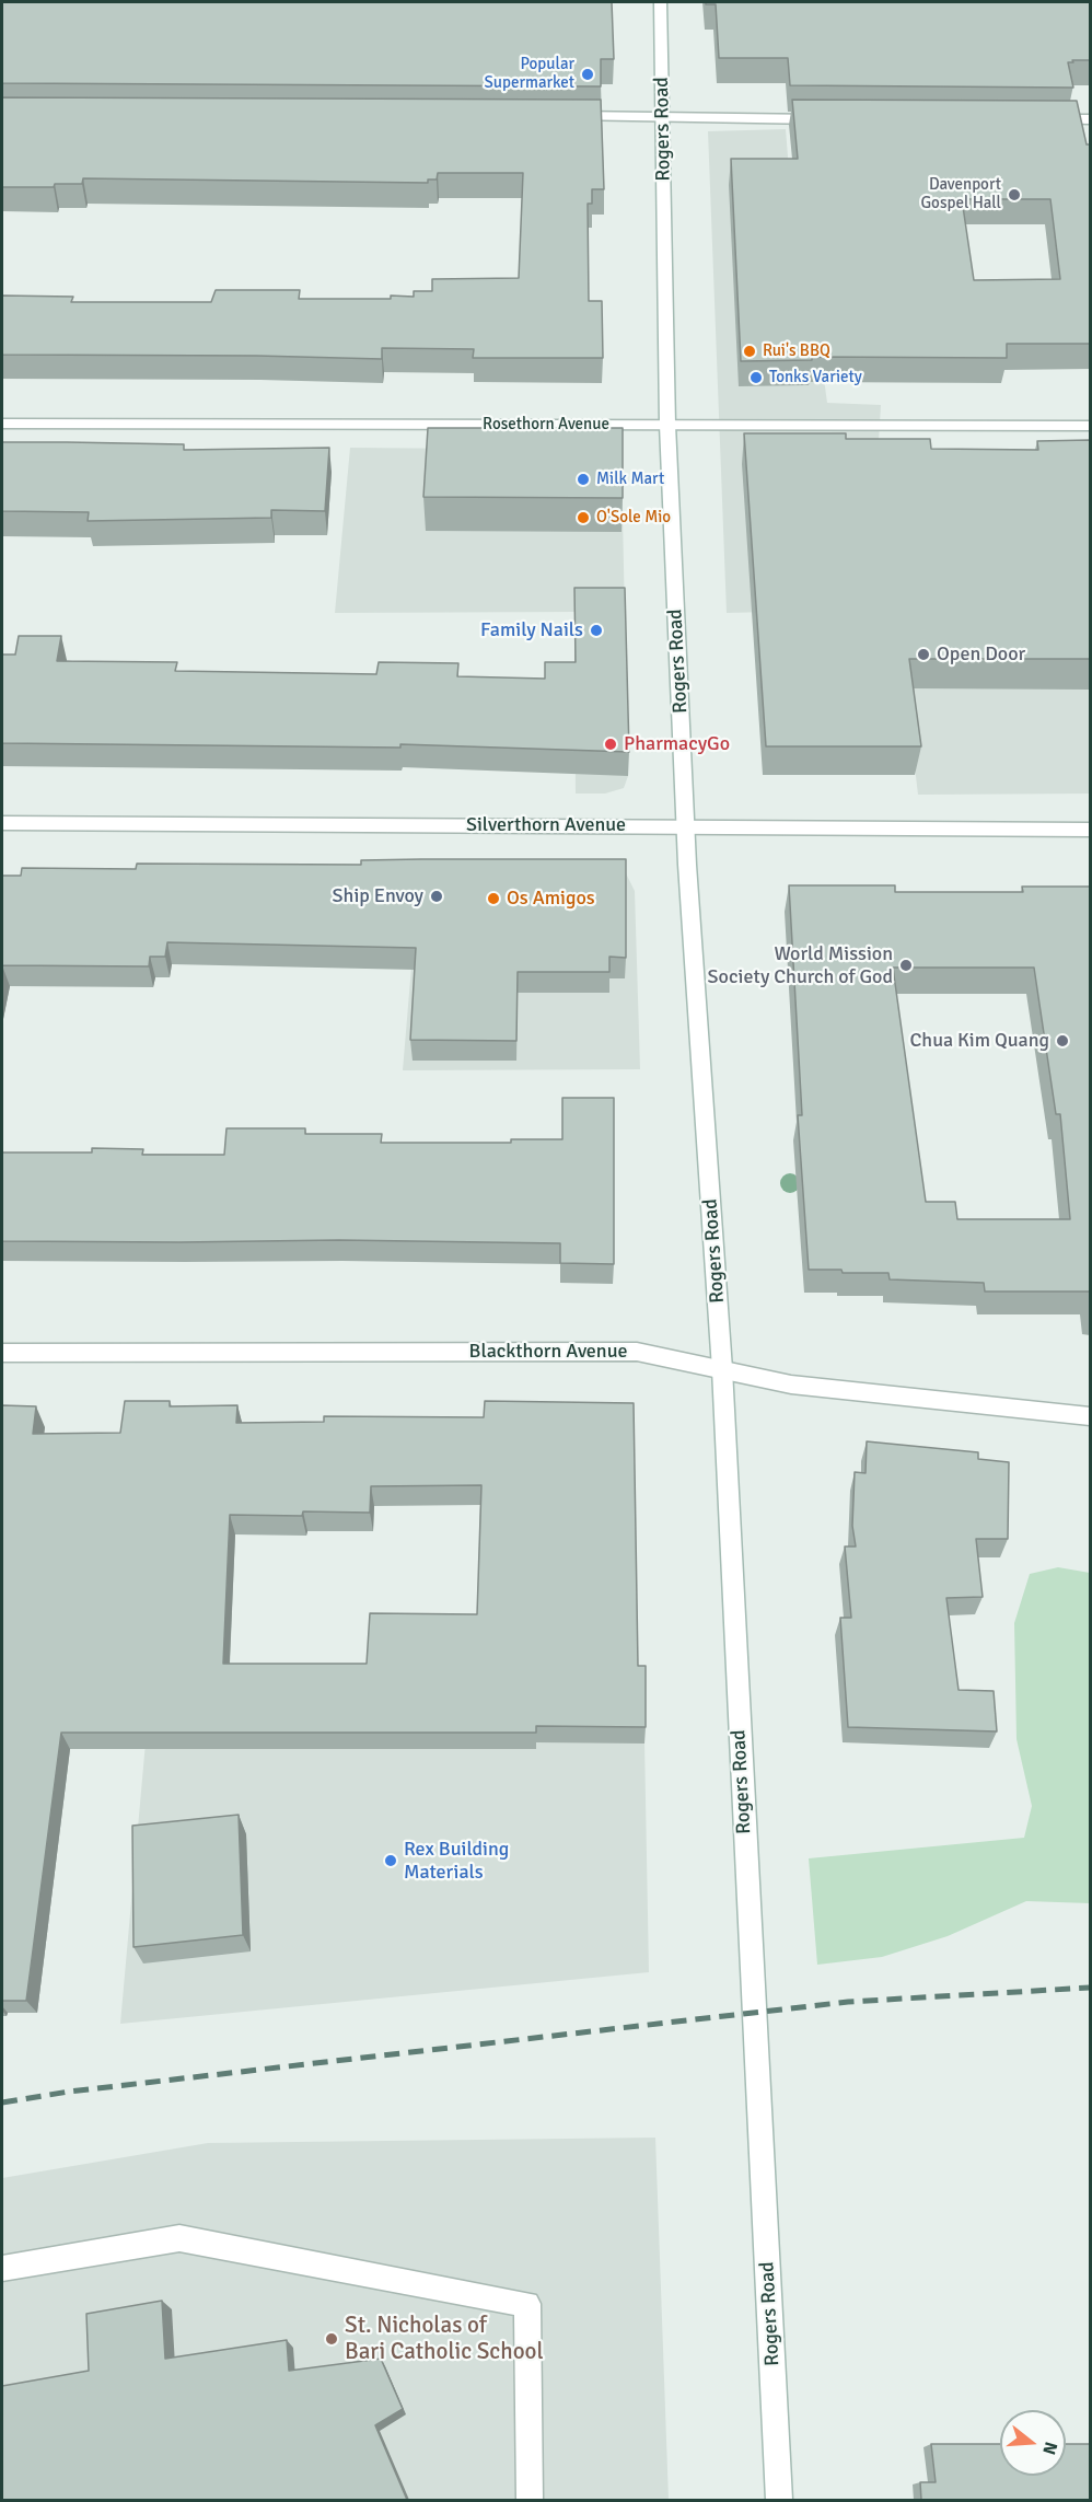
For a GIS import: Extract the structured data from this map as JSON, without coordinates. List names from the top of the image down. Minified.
{"streets":{"street":["Rogers Road","Rosethorn Avenue","Silverthorn Avenue","Blackthorn Avenue"]},"crossings":[["Rogers Road","Rosethorn Avenue"],["Rogers Road","Silverthorn Avenue"],["Rogers Road","Blackthorn Avenue"]],"places":["Popular Supermarket","Davenport Gospel Hall","Rui's BBQ","Tonks Variety","Milk Mart","O'Sole Mio","Family Nails","Open Door","PharmacyGo","Ship Envoy","Os Amigos","World Mission Society Church of God","Chua Kim Quang","Rex Building Materials","St. Nicholas of Bari Catholic School"],"north":"right"}
